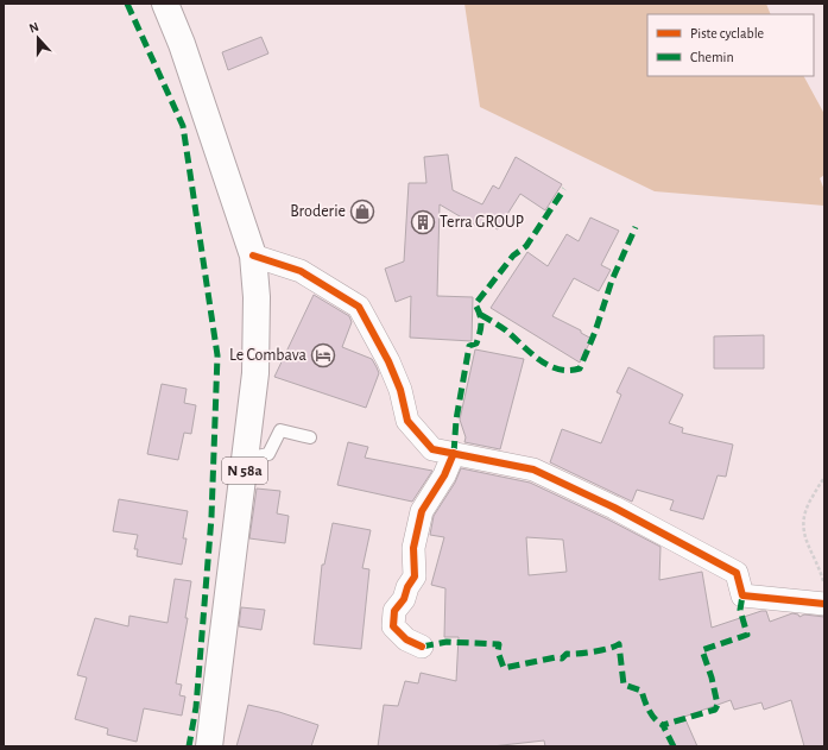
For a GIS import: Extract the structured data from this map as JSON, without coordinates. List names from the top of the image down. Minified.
{"streets":{"main road":["N 58a"]},"places":{"shop":["Broderie"],"building":["Terra GROUP"],"hotel":["Le Combava"]},"legend":["Piste cyclable","Chemin"],"north":"top"}
